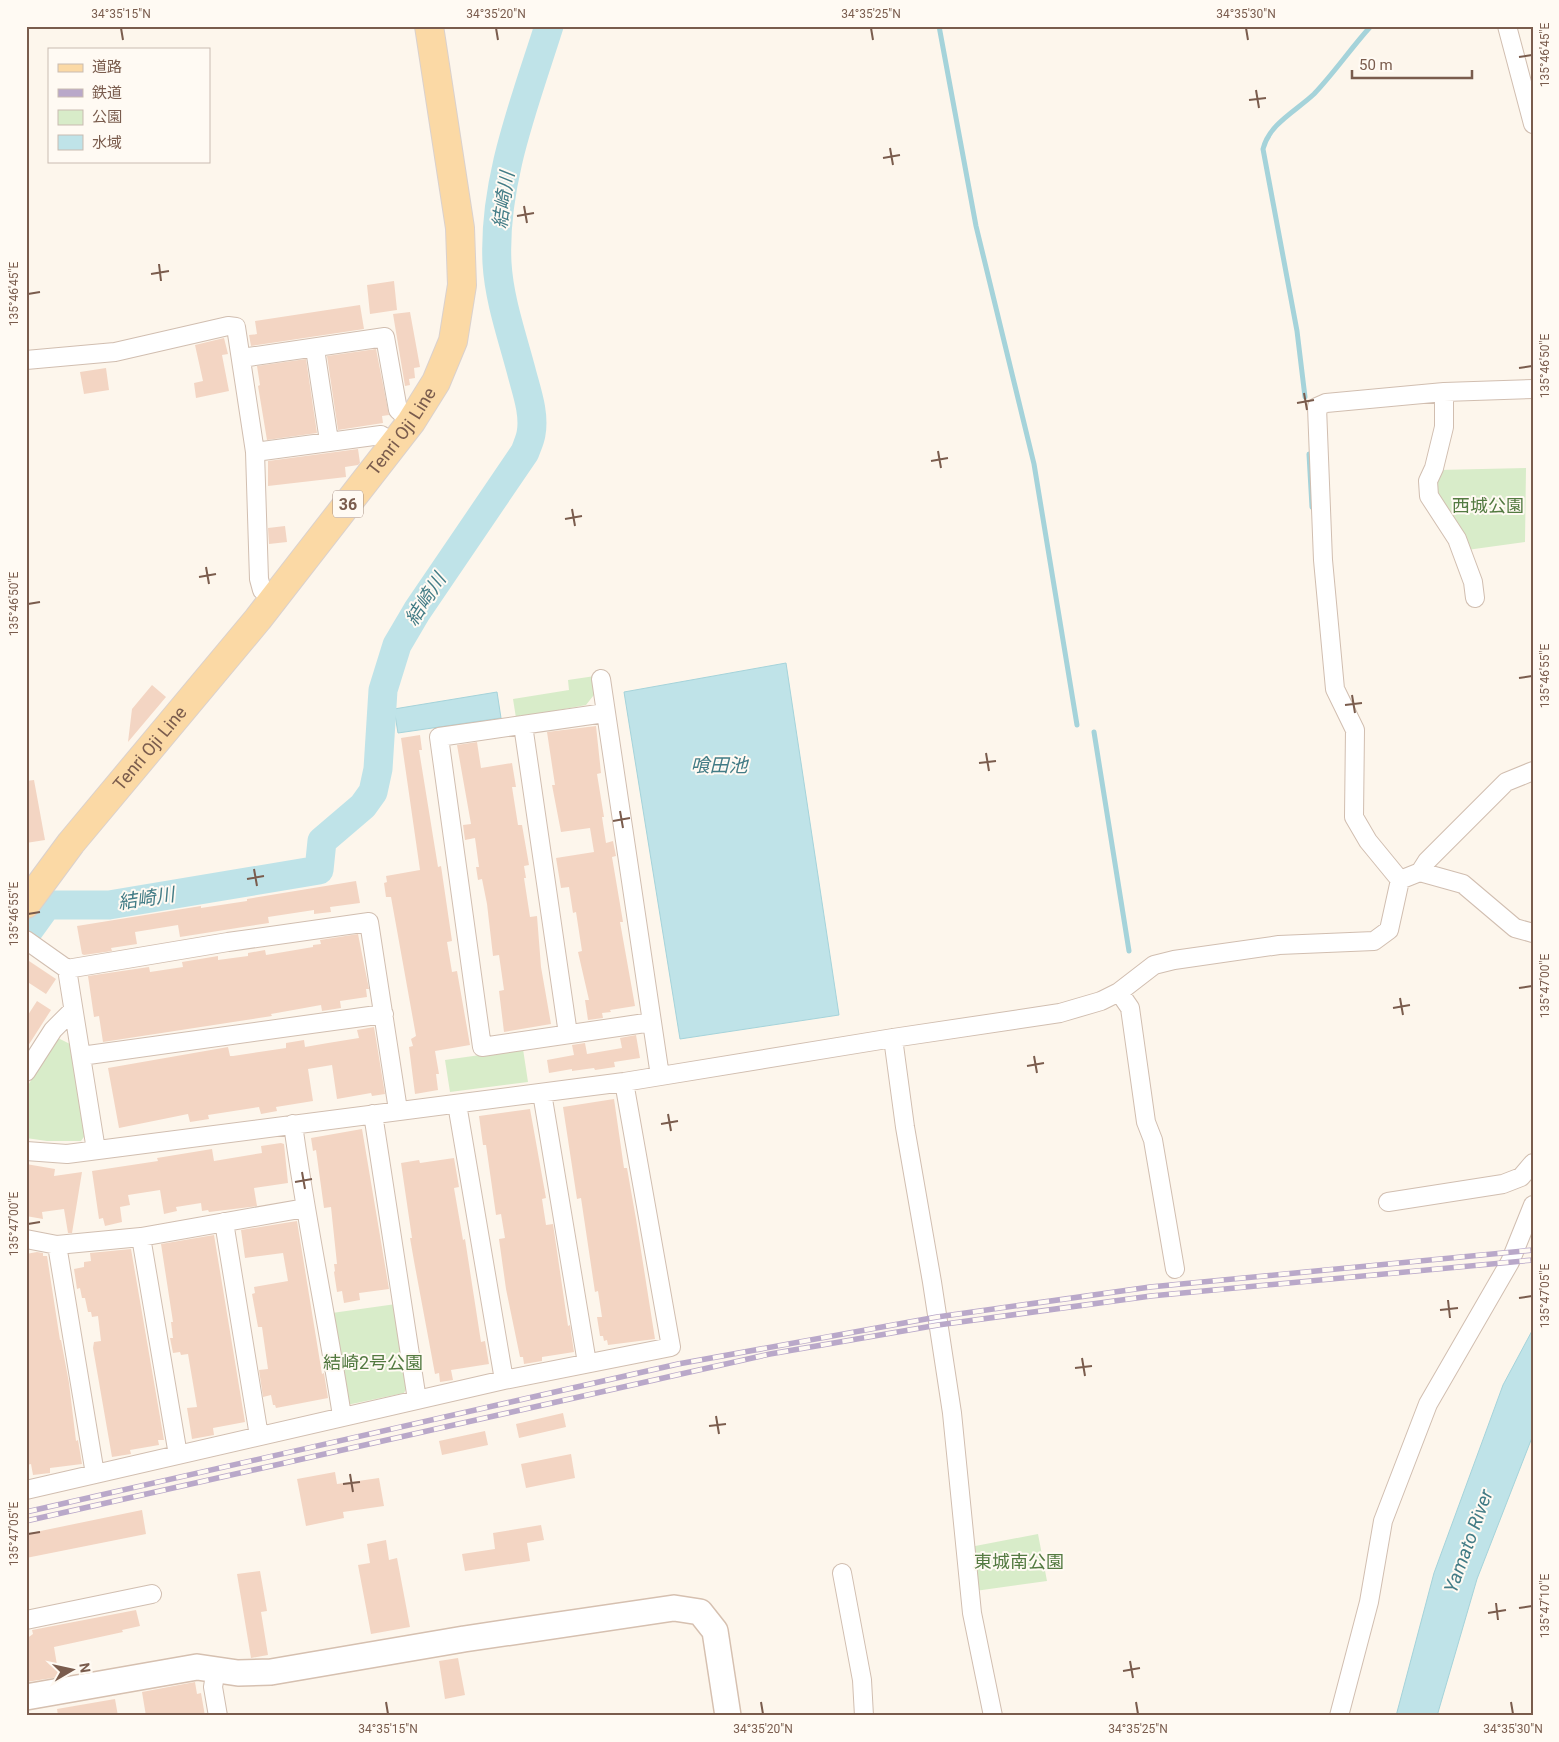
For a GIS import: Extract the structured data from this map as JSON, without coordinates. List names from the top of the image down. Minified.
{"streets":{"main road":["Tenri Oji Line","36"]},"water":["結崎川","喰田池","Yamato River"],"parks":["西城公園","結崎2号公園","東城南公園"],"legend":["道路","鉄道","公園","水域"],"scale_bar":"50 m","north":"right","coordinates":["34°35'15\"N","34°35'20\"N","34°35'25\"N","34°35'30\"N","135°46'45\"E","135°46'50\"E","135°46'55\"E","135°47'00\"E","135°47'05\"E","135°47'10\"E"]}
